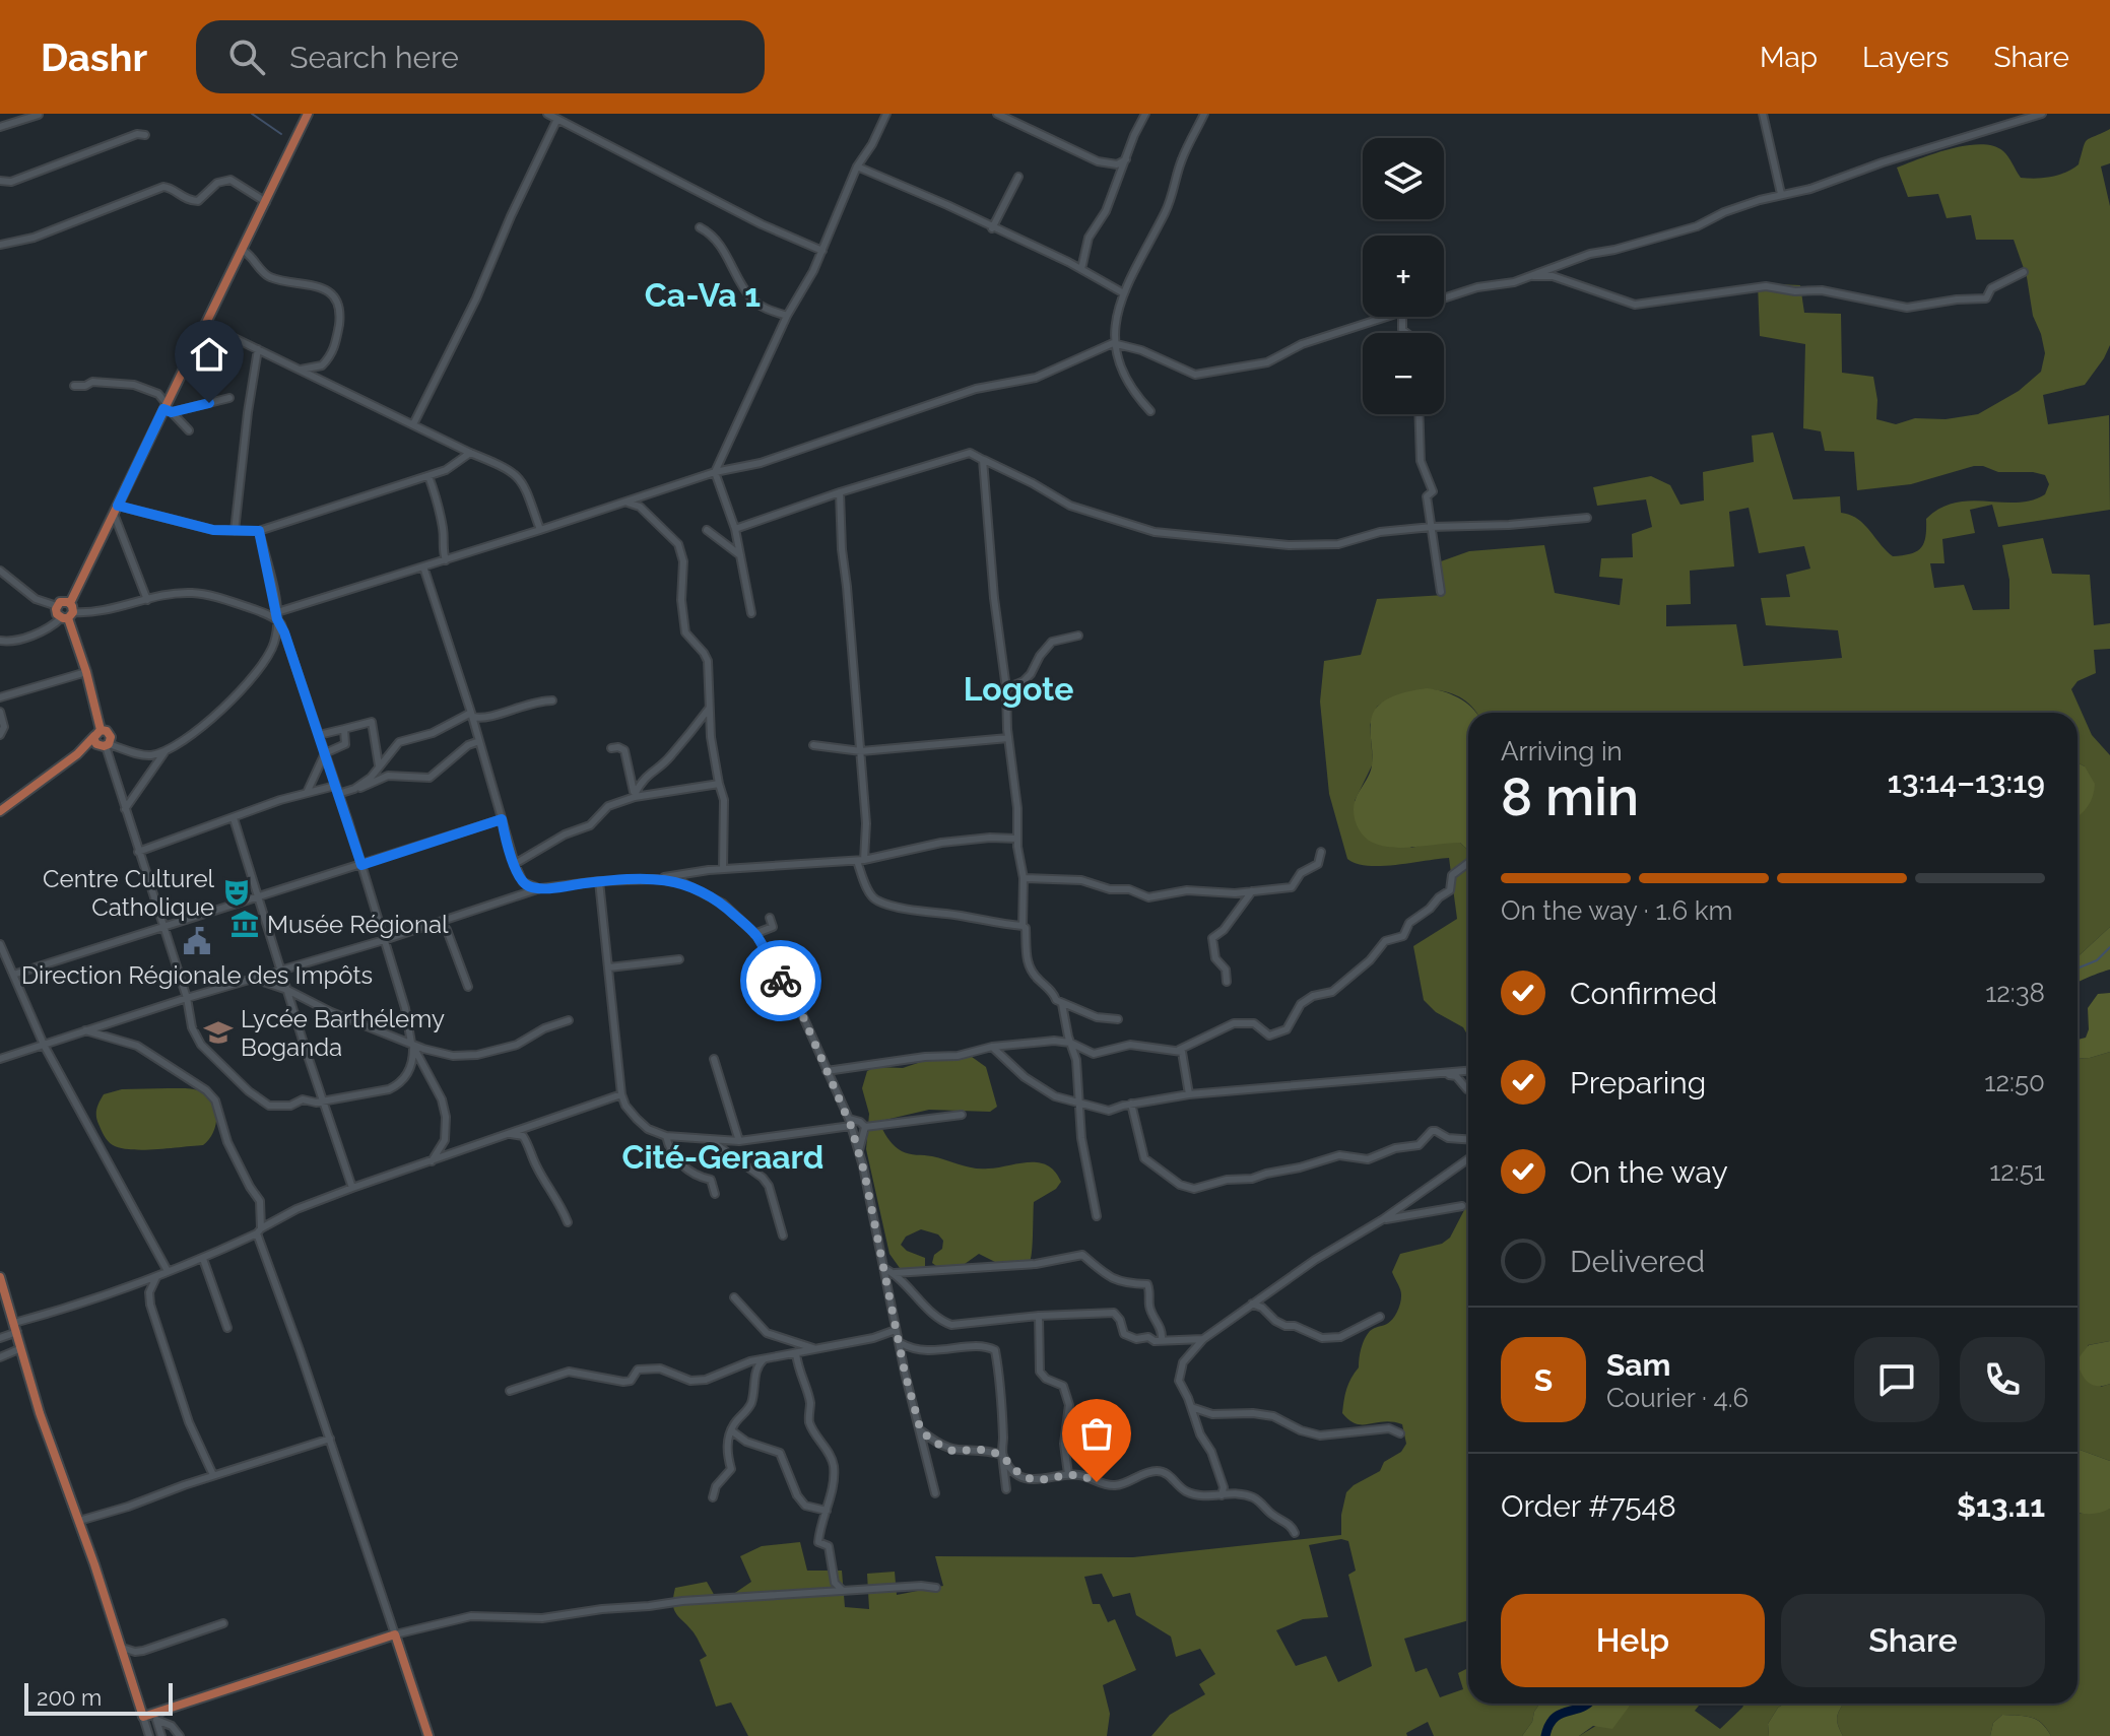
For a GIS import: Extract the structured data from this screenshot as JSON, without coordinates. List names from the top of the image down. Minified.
{"districts":["Ca-Va 1","Logote","Cité-Geraard"],"places":{"theatre":["Centre Culturel Catholique"],"museum":["Musée Régional"],"public building":["Direction Régionale des Impôts"],"school or university":["Lycée Barthélemy Boganda"]},"scale_bar":"200 m","page":{"header":"Dashr","search":"Search here","nav":["Map","Layers","Share"],"map_buttons":["+","−"],"heading":["8 min","Arriving in","13:14–13:19"],"panel":["Sam","Courier · 4.6","Order #7548","$13.11"],"bar":"On the way · 1.6 km","list":[["Confirmed","12:38"],["Preparing","12:50"],["On the way","12:51"],"Delivered"],"round":"S","buttons":["Help","Share"],"scale":"200 m"}}
